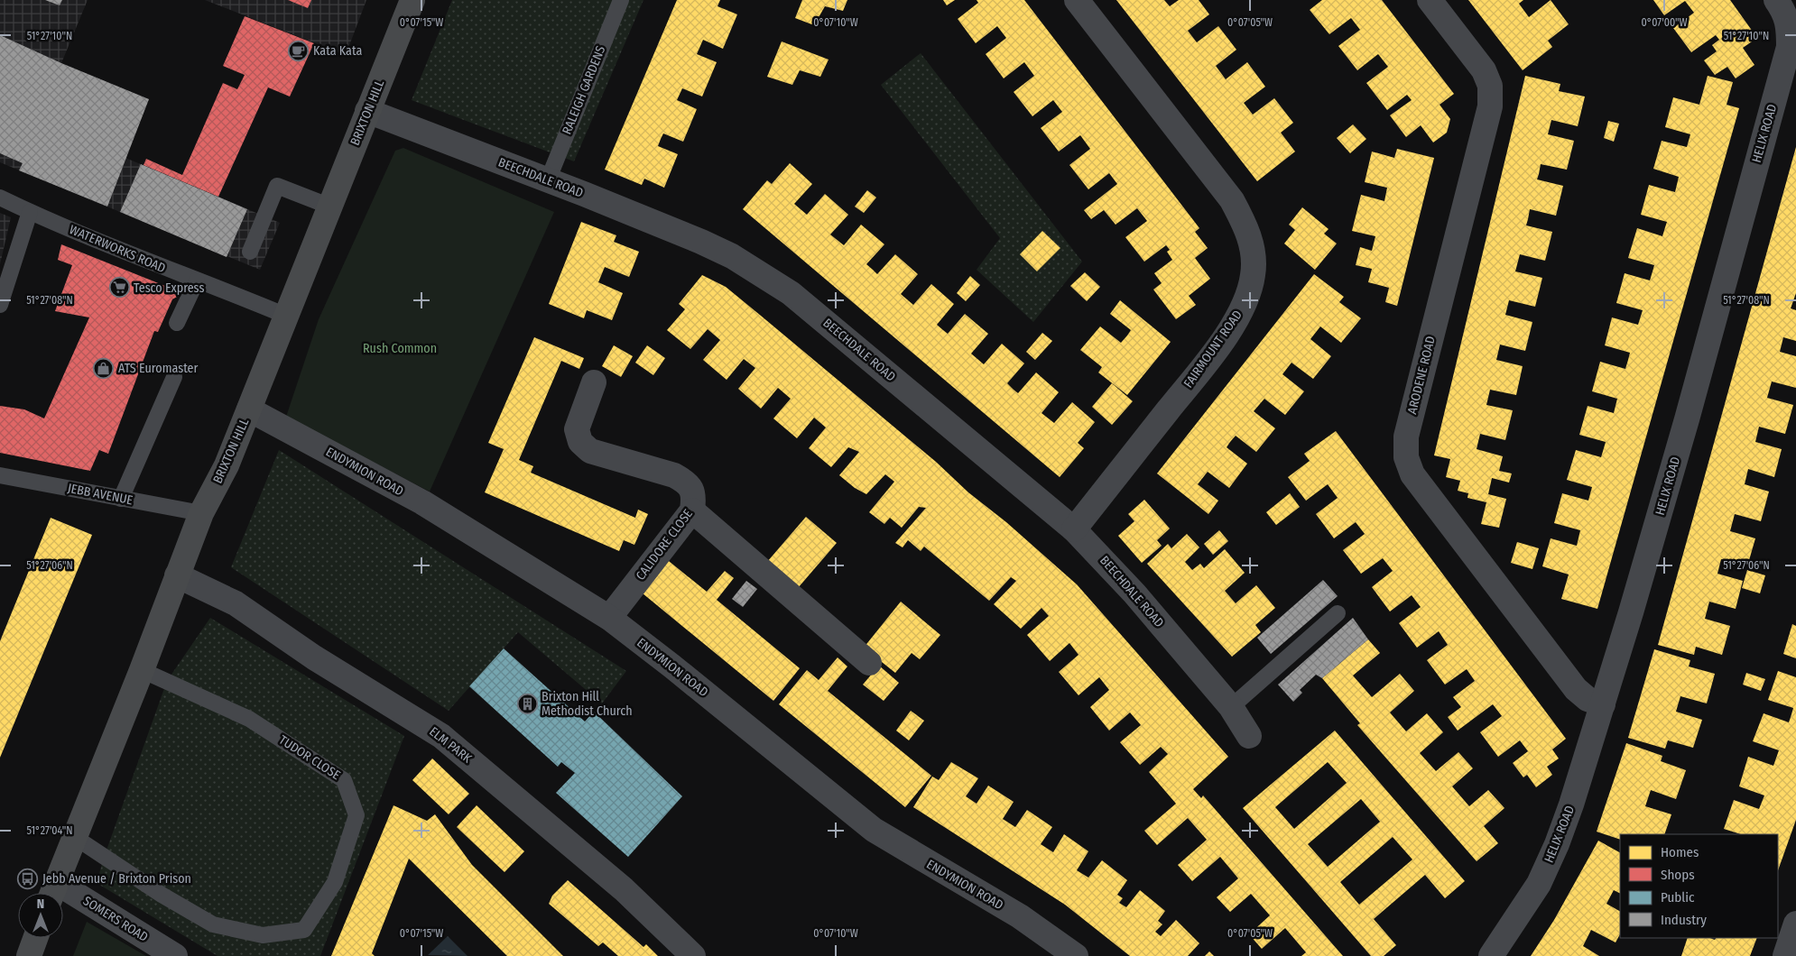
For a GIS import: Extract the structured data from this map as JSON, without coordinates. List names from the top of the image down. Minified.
{"streets":{"highway":["BRIXTON HILL"],"street":["HELIX ROAD","BEECHDALE ROAD","FAIRMOUNT ROAD","ARODENE ROAD","ENDYMION ROAD","CALIDORE CLOSE","ELM PARK","SOMERS ROAD"],"lane":["RALEIGH GARDENS","WATERWORKS ROAD","JEBB AVENUE","TUDOR CLOSE"]},"crossings":[["RALEIGH GARDENS","BEECHDALE ROAD"],["BRIXTON HILL","BEECHDALE ROAD"],["BRIXTON HILL","WATERWORKS ROAD"],["BRIXTON HILL","ENDYMION ROAD"],["BRIXTON HILL","JEBB AVENUE"],["BRIXTON HILL","ELM PARK"],["BRIXTON HILL","TUDOR CLOSE"],["BRIXTON HILL","SOMERS ROAD"],["HELIX ROAD","ARODENE ROAD"],["BEECHDALE ROAD","FAIRMOUNT ROAD"],["ENDYMION ROAD","CALIDORE CLOSE"]],"parks":["Rush Common"],"places":{"cafe":["Kata Kata"],"supermarket":["Tesco Express"],"shop":["ATS Euromaster"],"building":["Brixton Hill Methodist Church"],"bus stop":["Jebb Avenue / Brixton Prison"]},"legend":["Homes","Shops","Public","Industry"],"north":"top","coordinates":["0°07'15\"W","0°07'10\"W","0°07'05\"W","0°07'00\"W","51°27'10\"N","51°27'08\"N","51°27'06\"N","51°27'04\"N"]}
